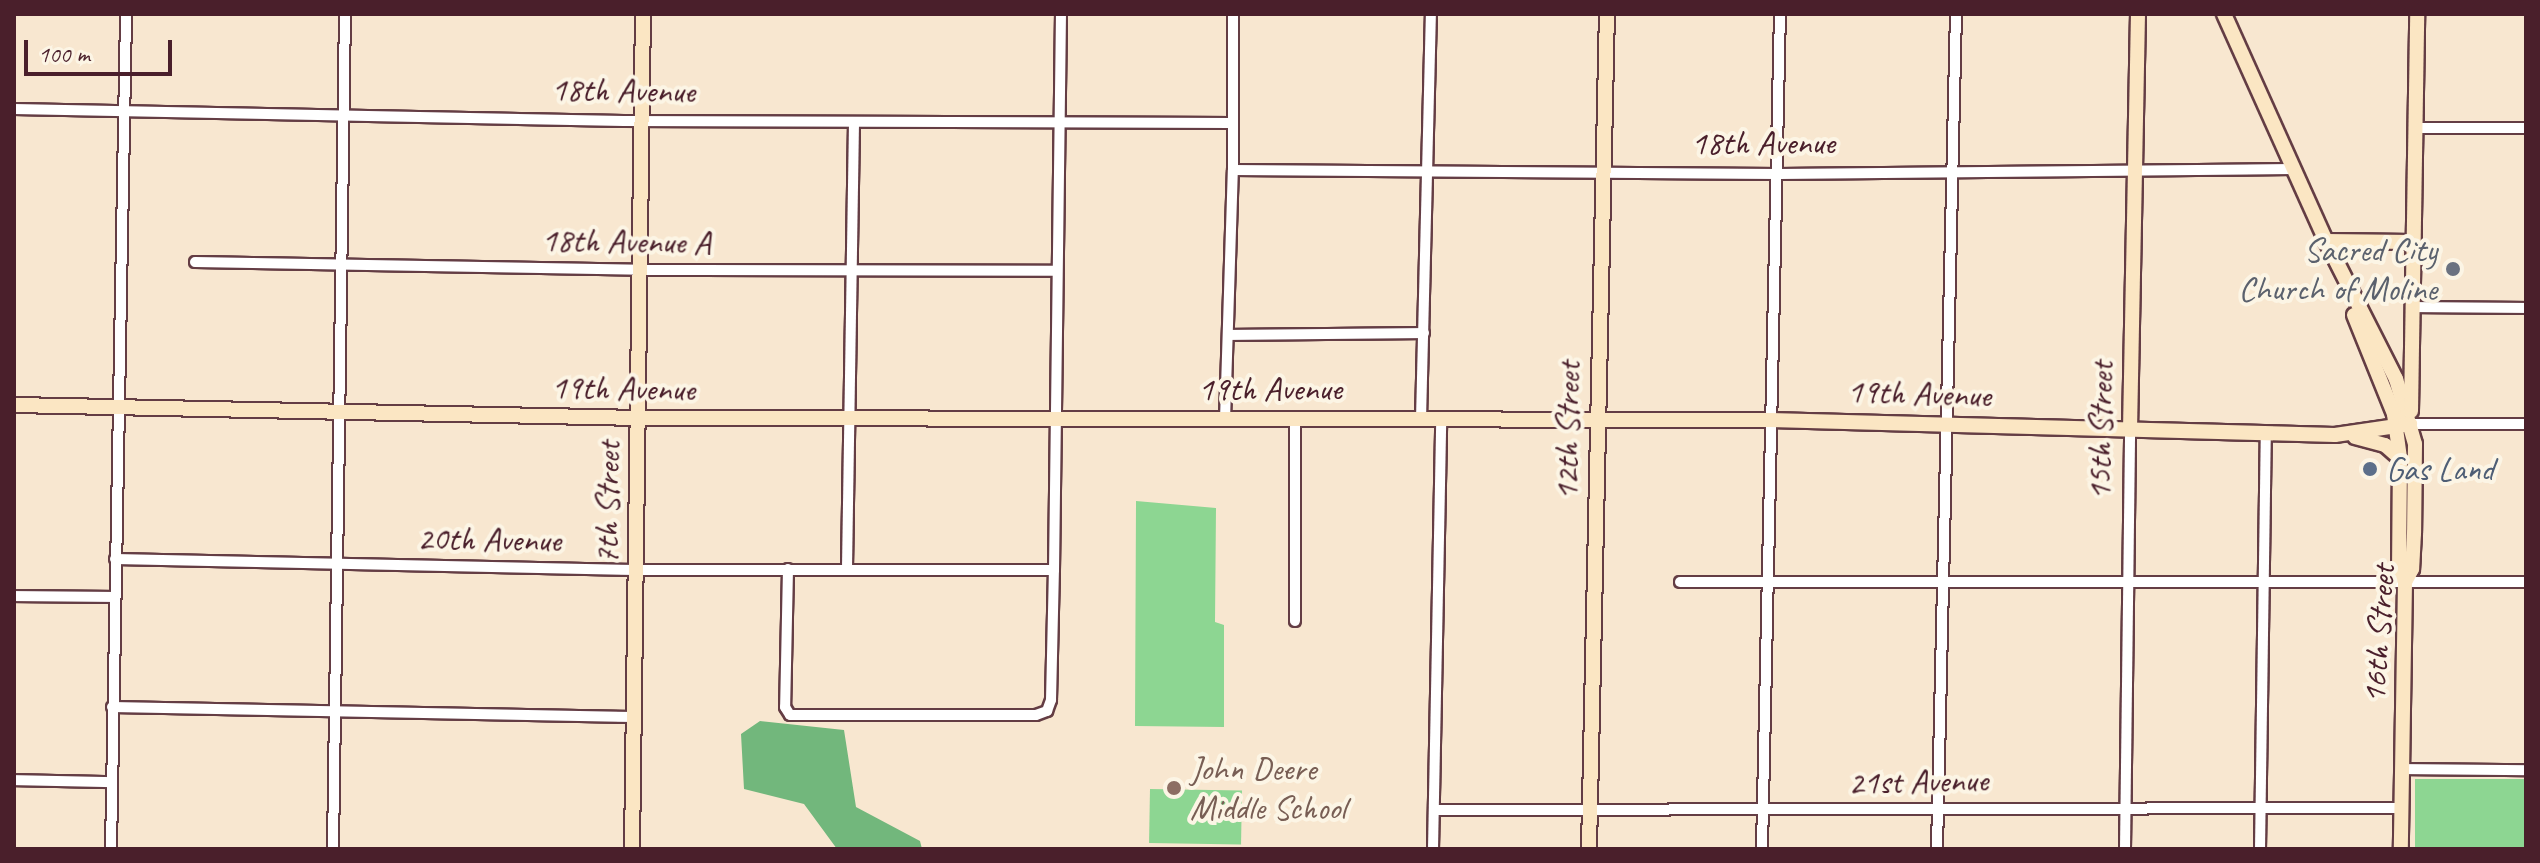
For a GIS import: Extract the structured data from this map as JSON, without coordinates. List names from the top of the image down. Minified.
{"streets":{"street":["18th Avenue","18th Avenue A","19th Avenue","12th Street","15th Street","7th Street","20th Avenue","16th Street","21st Avenue"]},"crossings":[["18th Avenue","12th Street"],["18th Avenue","15th Street"],["18th Avenue","7th Street"],["18th Avenue A","7th Street"],["19th Avenue","12th Street"],["19th Avenue","15th Street"],["19th Avenue","7th Street"],["19th Avenue","16th Street"],["12th Street","21st Avenue"],["15th Street","21st Avenue"],["7th Street","20th Avenue"],["16th Street","21st Avenue"]],"places":["Sacred City Church of Moline","Gas Land","John Deere Middle School"],"scale_bar":"100 m"}
